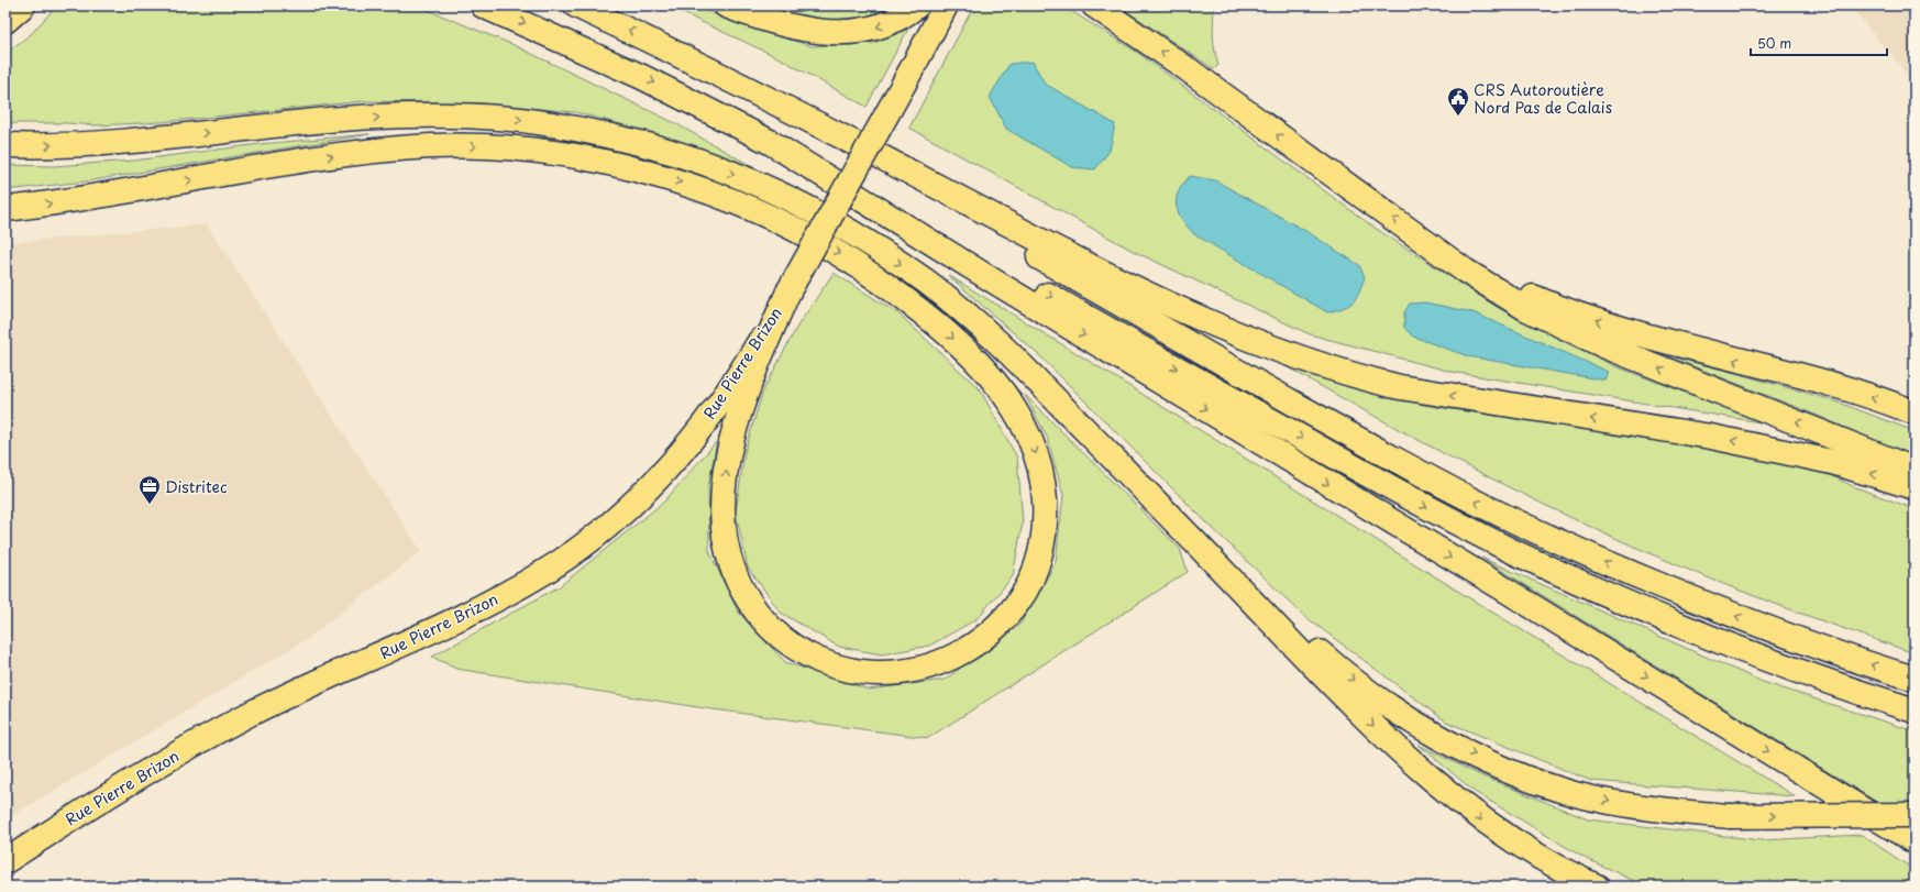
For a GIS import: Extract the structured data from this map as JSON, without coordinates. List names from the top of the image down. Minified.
{"streets":{"main road":["Rue Pierre Brizon"]},"places":{"public building":["CRS Autoroutière Nord Pas de Calais"],"office":["Distritec"]},"scale_bar":"50 m"}
